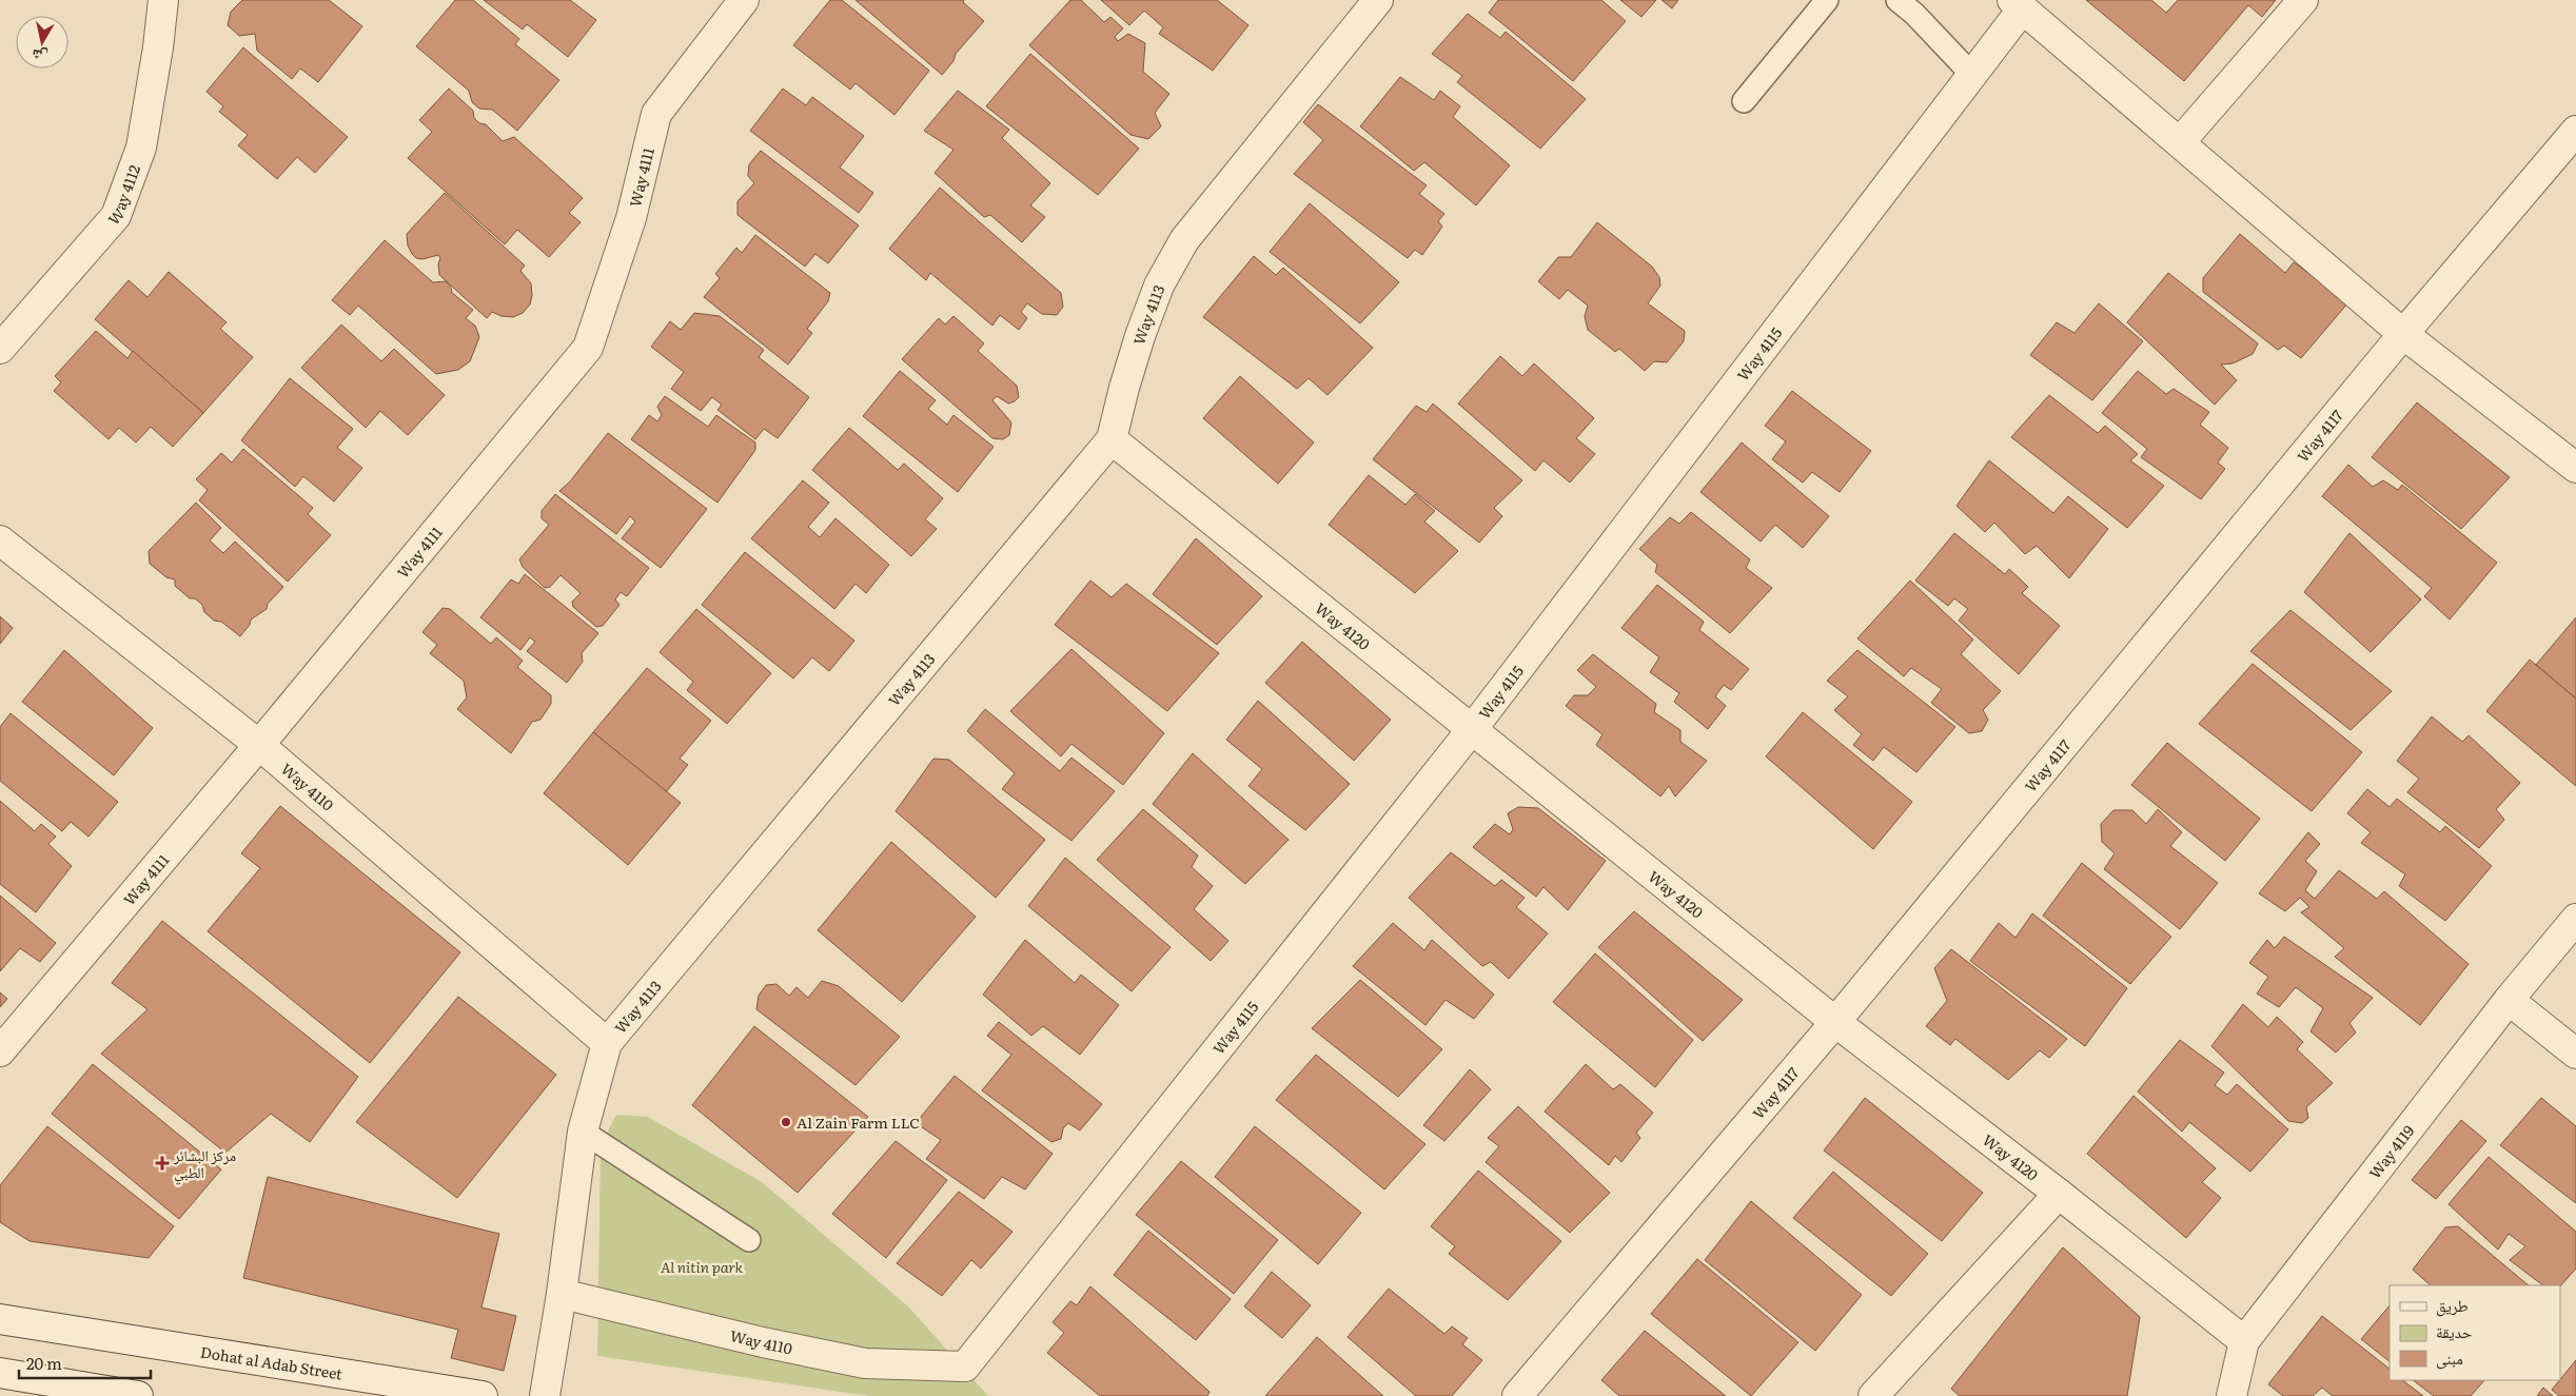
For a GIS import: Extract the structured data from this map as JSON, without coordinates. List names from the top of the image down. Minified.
{"streets":{"street":["Way 4111","Way 4112","Way 4113","Way 4115","Way 4117","Way 4120","Way 4110","Way 4119","Dohat al Adab Street"]},"crossings":[["Way 4111","Way 4110"],["Way 4113","Way 4120"],["Way 4113","Way 4110"],["Way 4115","Way 4120"],["Way 4115","Way 4110"],["Way 4117","Way 4120"],["Way 4120","Way 4119"]],"parks":["Al nitin park"],"places":{"other":["Al Zain Farm LLC"],"health":["مركز البشائر الطبي"]},"legend":["طريق","حديقة","مبنى"],"scale_bar":"20 m","north":"bottom"}
